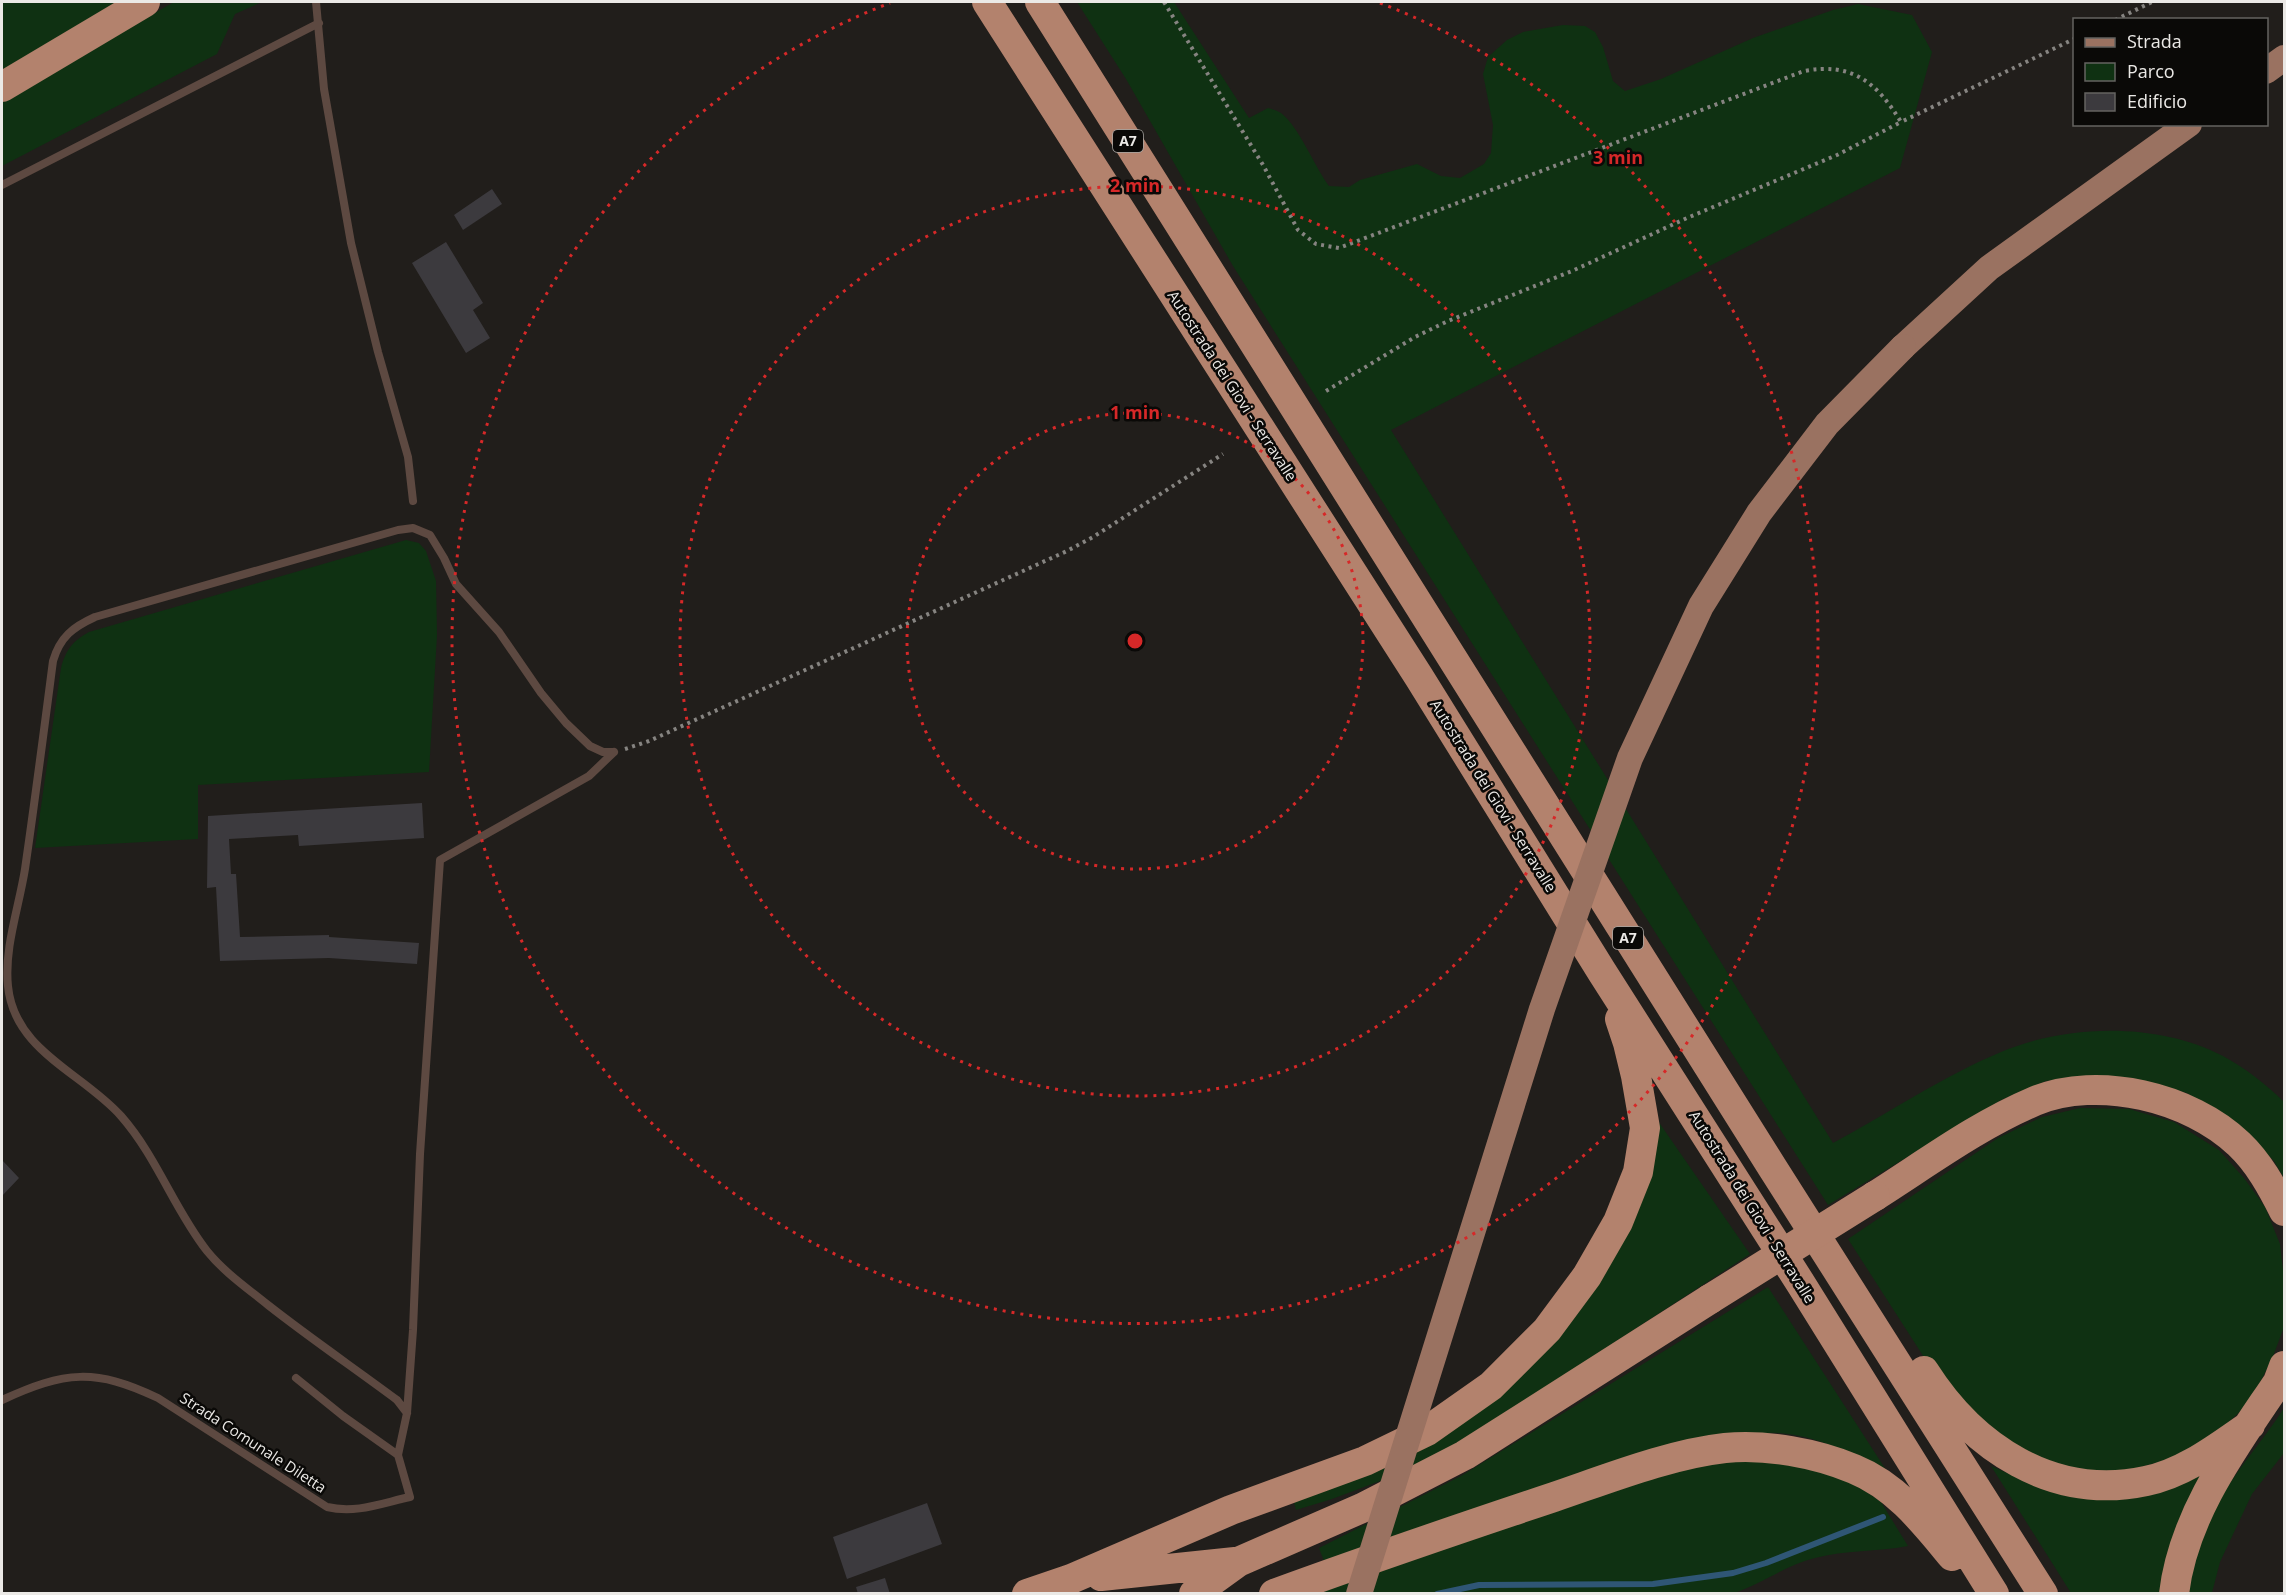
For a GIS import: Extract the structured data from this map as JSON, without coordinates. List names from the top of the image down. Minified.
{"streets":{"highway":["A7","Autostrada dei Giovi - Serravalle"],"lane":["Strada Comunale Diletta"]},"legend":["Strada","Parco","Edificio"],"rings":["3 min","2 min","1 min"]}
